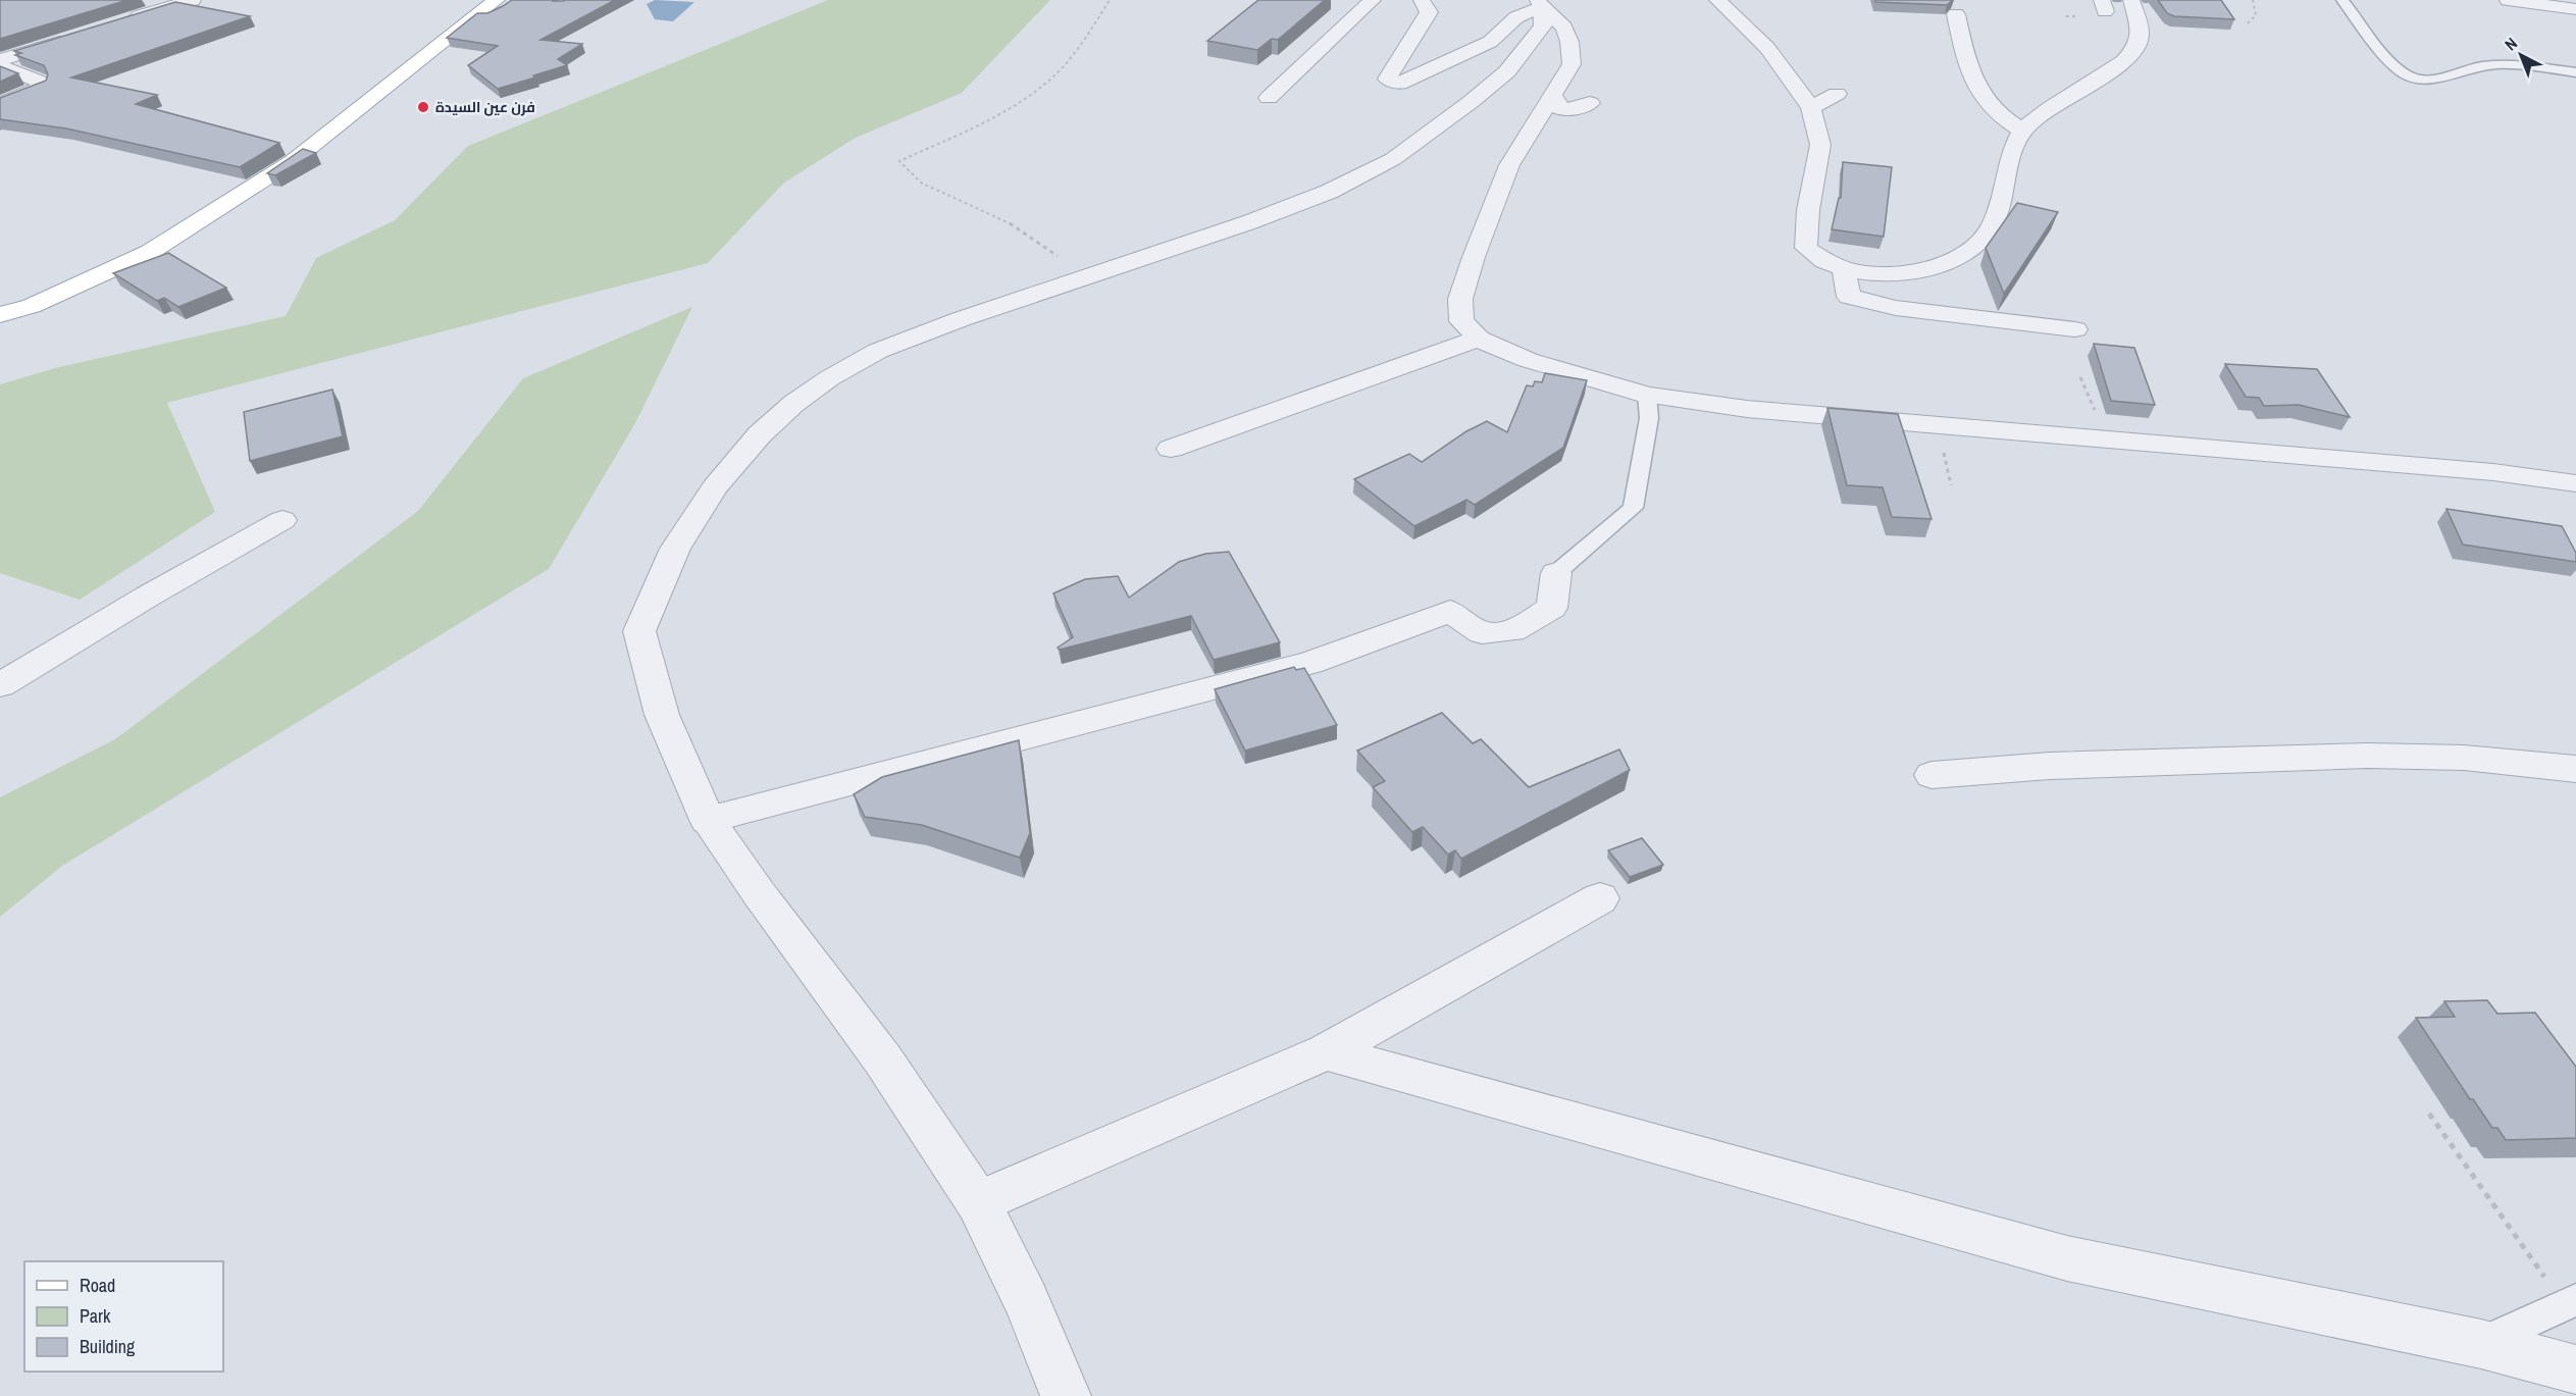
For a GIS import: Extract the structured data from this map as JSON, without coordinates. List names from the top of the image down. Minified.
{"places":["فرن عين السيدة"],"legend":["Road","Park","Building"],"north":"top left"}
